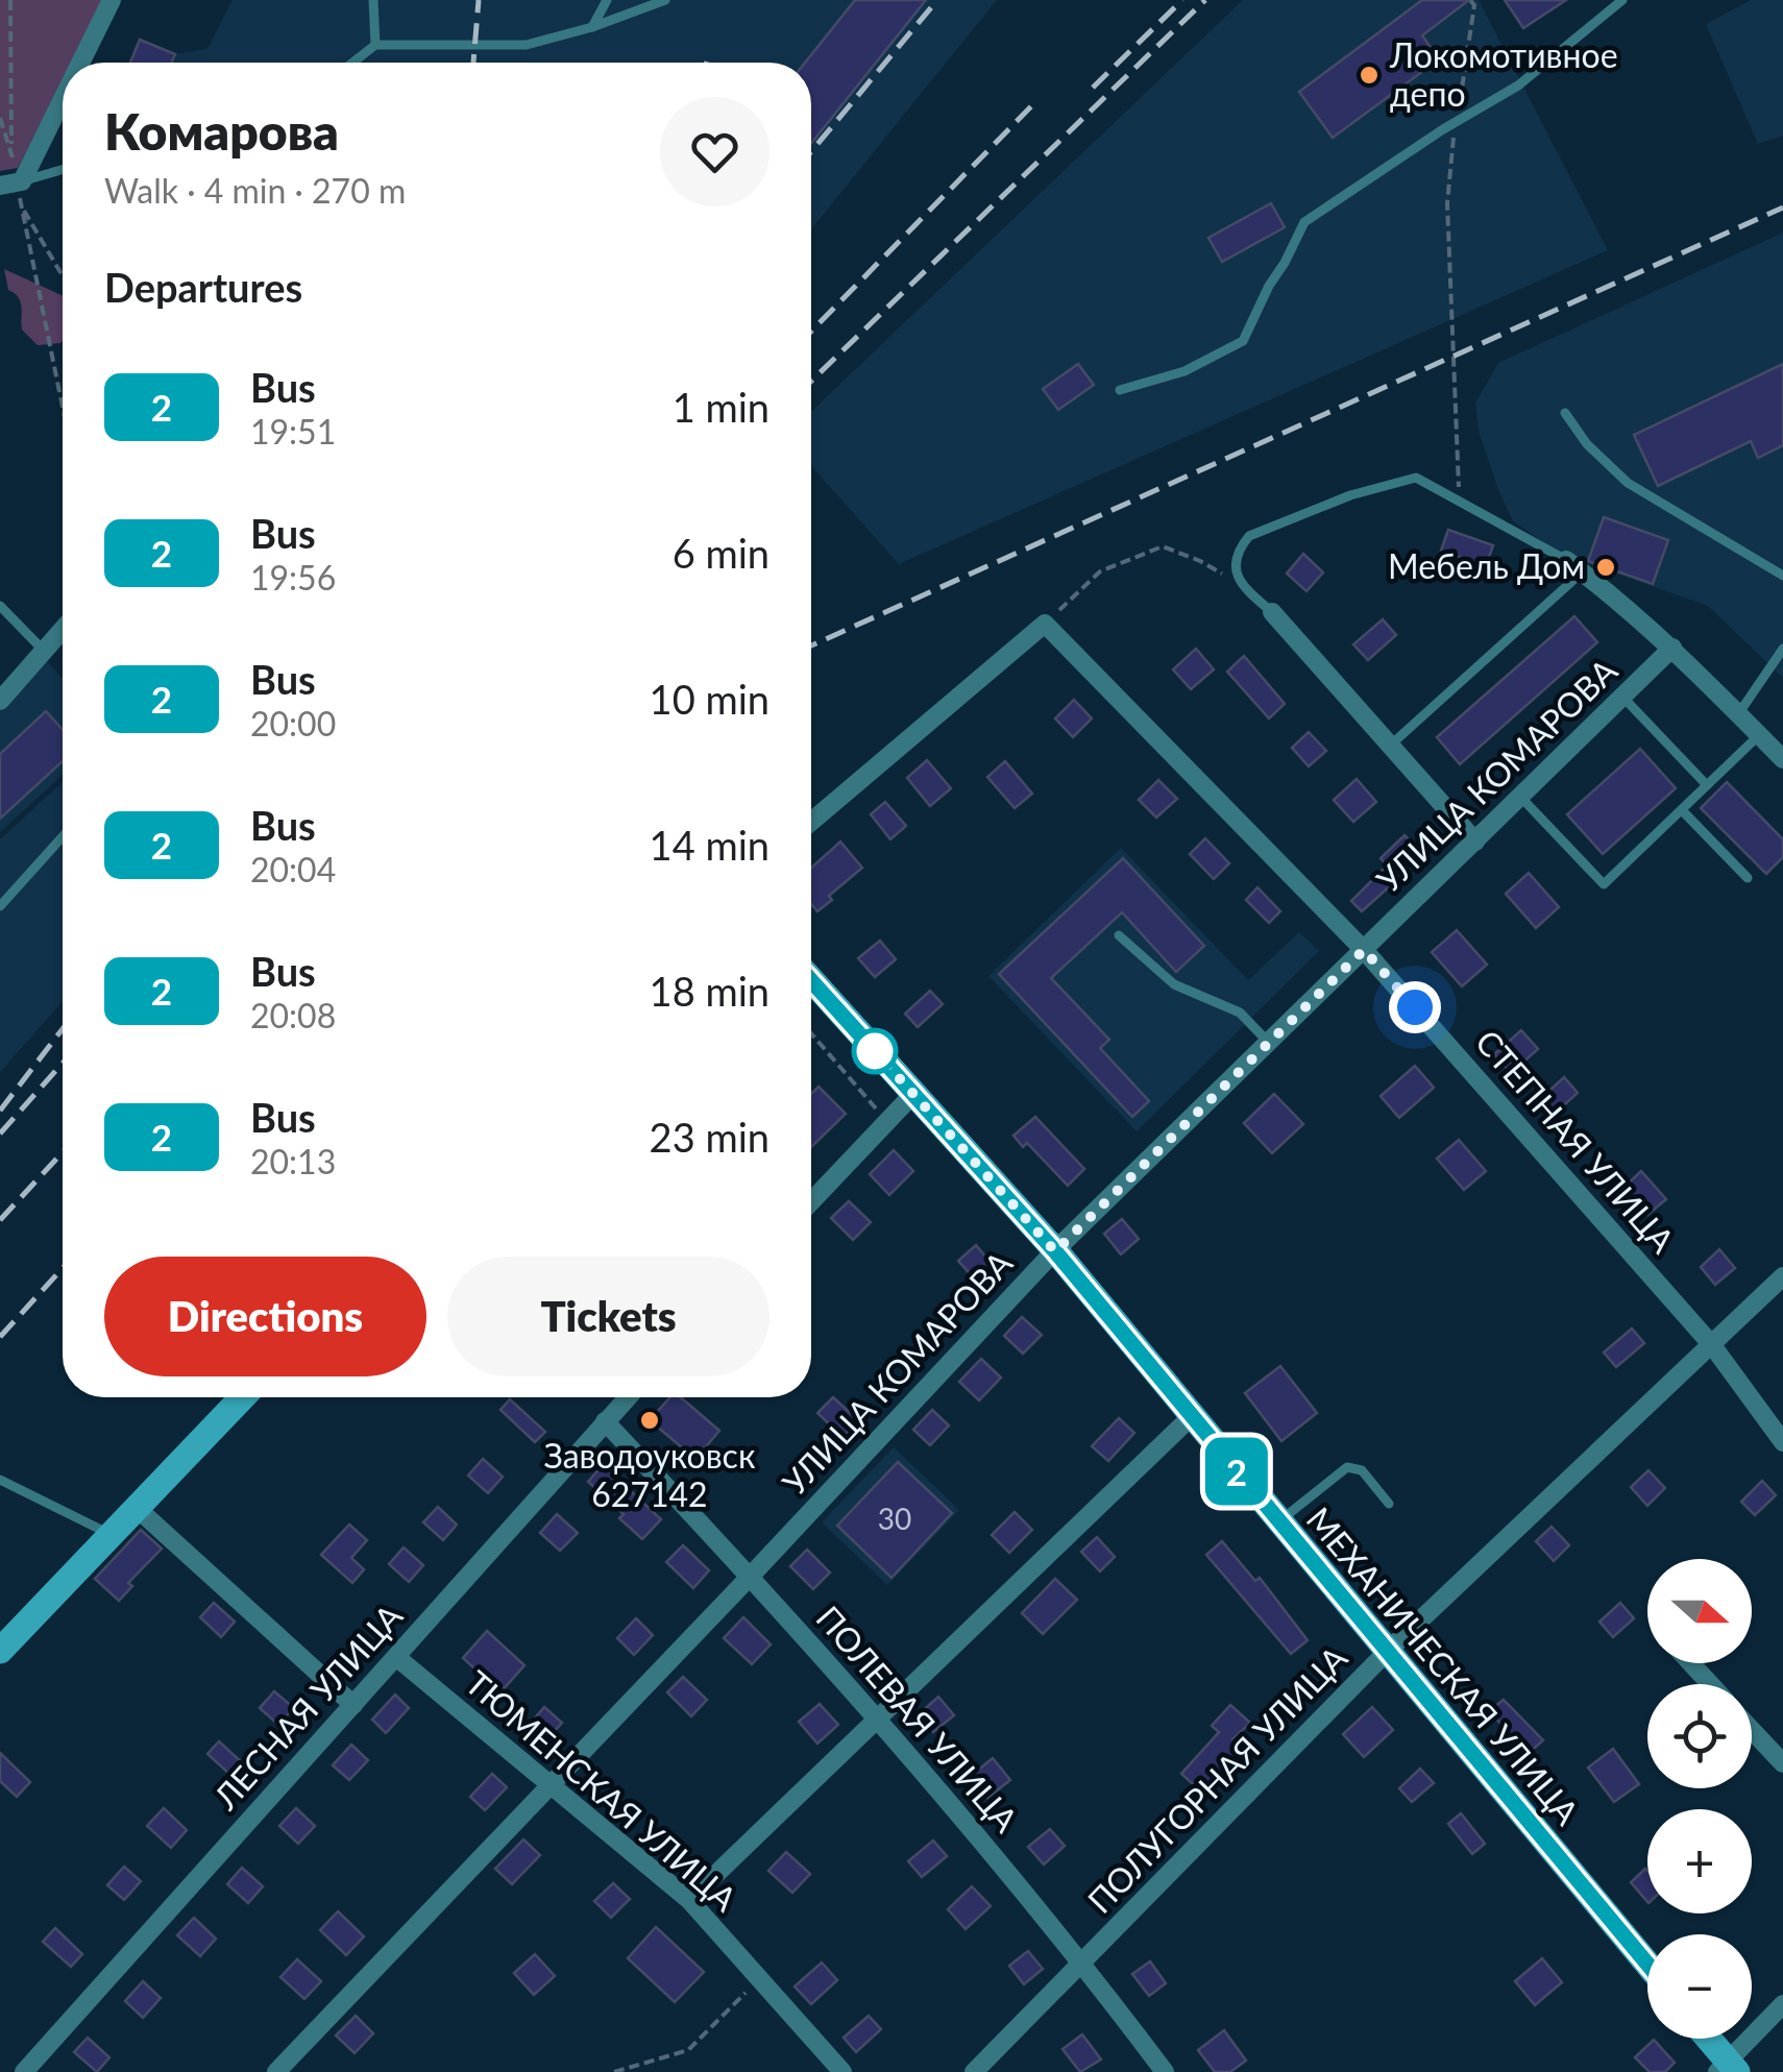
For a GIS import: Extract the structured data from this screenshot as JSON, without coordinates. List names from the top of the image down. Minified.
{"streets":{"street":["УЛИЦА КОМАРОВА","СТЕПНАЯ УЛИЦА","МЕХАНИЧЕСКАЯ УЛИЦА","ЛЕСНАЯ УЛИЦА","ПОЛЕВАЯ УЛИЦА","ПОЛУГОРНАЯ УЛИЦА","ТЮМЕНСКАЯ УЛИЦА"]},"crossings":[["УЛИЦА КОМАРОВА","СТЕПНАЯ УЛИЦА"],["УЛИЦА КОМАРОВА","МЕХАНИЧЕСКАЯ УЛИЦА"],["УЛИЦА КОМАРОВА","ПОЛЕВАЯ УЛИЦА"],["УЛИЦА КОМАРОВА","ТЮМЕНСКАЯ УЛИЦА"],["СТЕПНАЯ УЛИЦА","ПОЛУГОРНАЯ УЛИЦА"],["МЕХАНИЧЕСКАЯ УЛИЦА","ПОЛУГОРНАЯ УЛИЦА"],["ЛЕСНАЯ УЛИЦА","ПОЛЕВАЯ УЛИЦА"],["ЛЕСНАЯ УЛИЦА","ТЮМЕНСКАЯ УЛИЦА"],["ПОЛЕВАЯ УЛИЦА","ПОЛУГОРНАЯ УЛИЦА"]],"places":["Локомотивное депо","Мебель Дом","Заводоуковск 627142"],"lines":["bus line 2"],"house_numbers":["30"],"north":"right","page":{"on_map":"2","heading":[["Комарова","Walk · 4 min · 270 m"],"Departures"],"list":[{"mark":"2","name":"Bus","note":"19:51","value":"1 min"},{"mark":"2","name":"Bus","note":"19:56","value":"6 min"},{"mark":"2","name":"Bus","note":"20:00","value":"10 min"},{"mark":"2","name":"Bus","note":"20:04","value":"14 min"},{"mark":"2","name":"Bus","note":"20:08","value":"18 min"},{"mark":"2","name":"Bus","note":"20:13","value":"23 min"}],"buttons":["Directions","Tickets"],"map_buttons":["+","−"]}}
